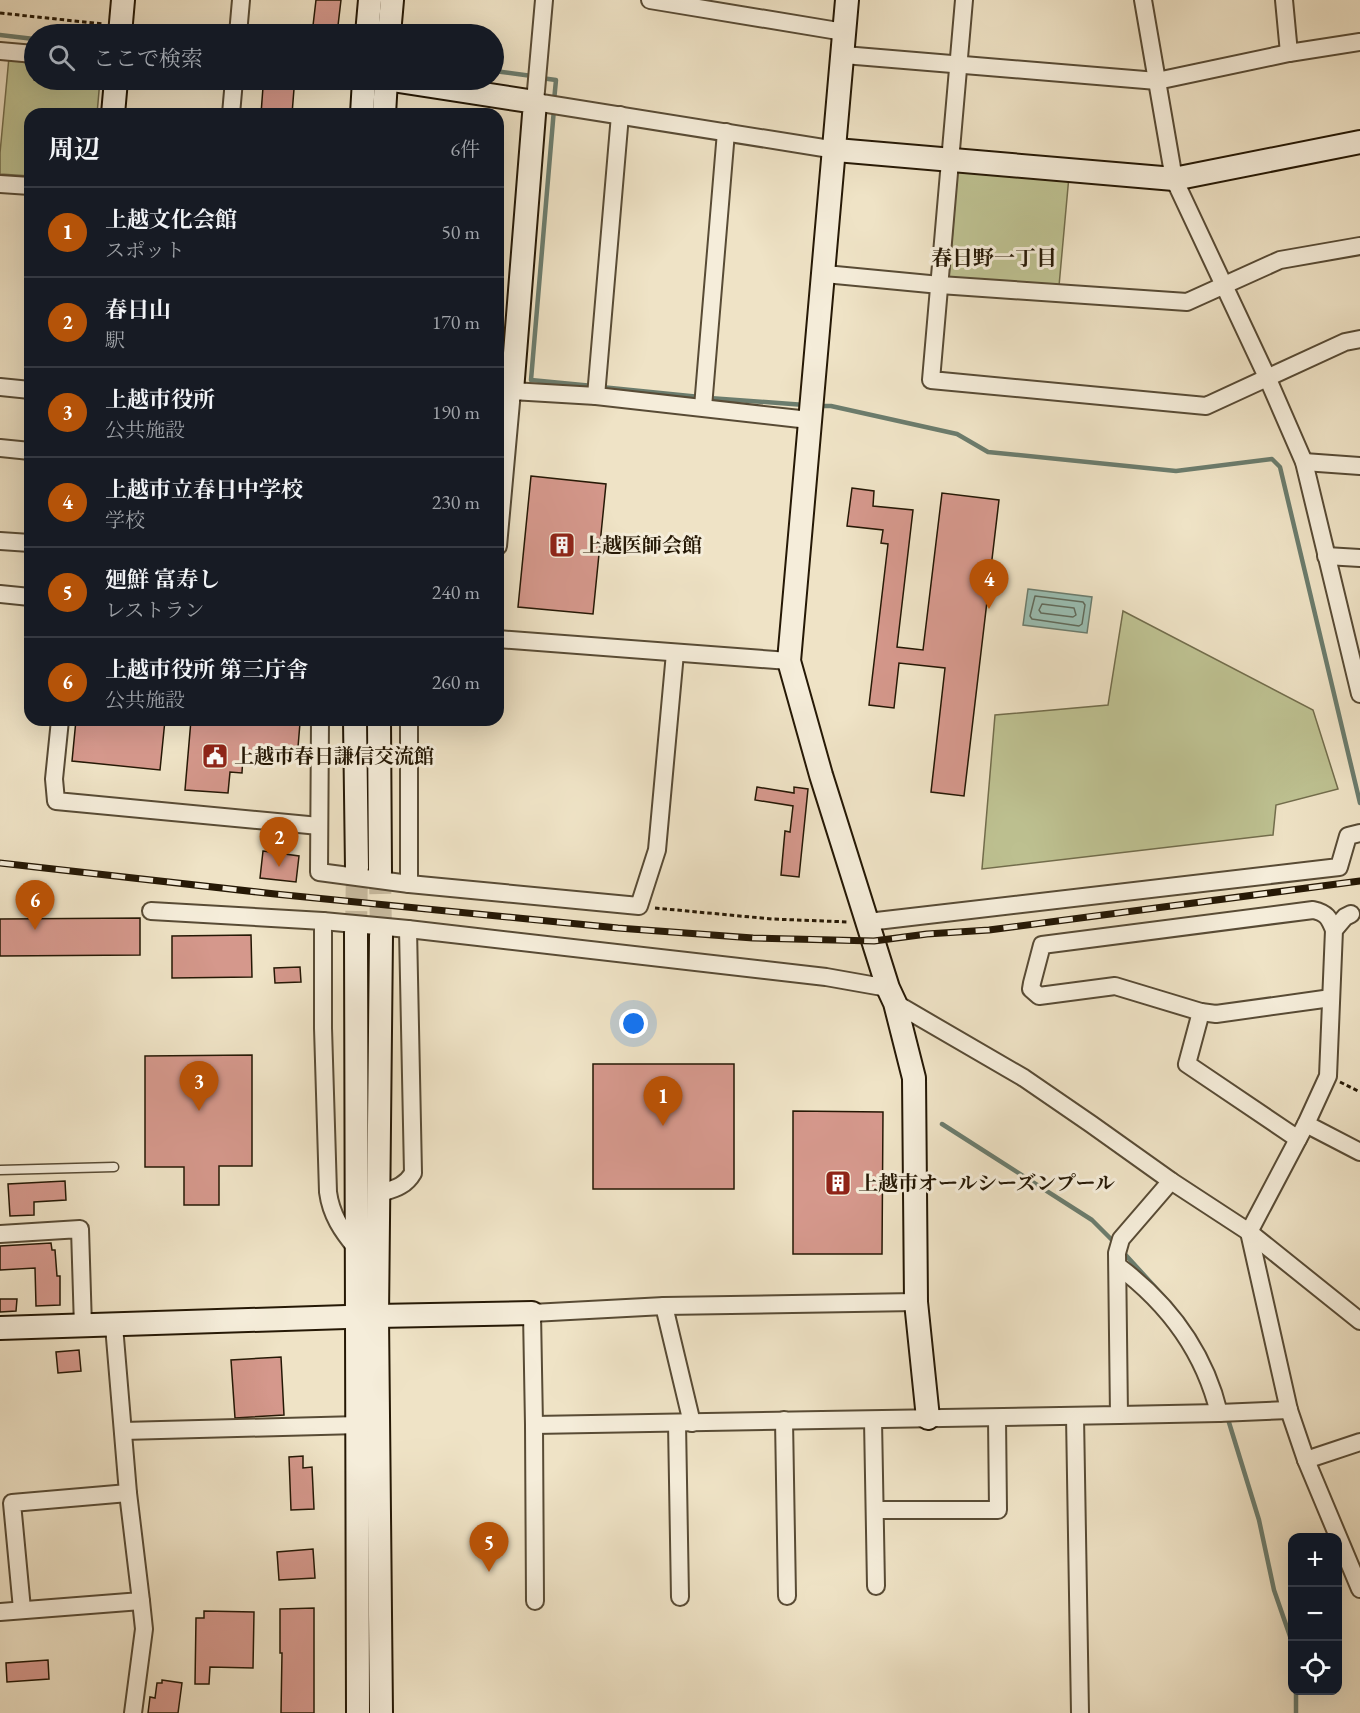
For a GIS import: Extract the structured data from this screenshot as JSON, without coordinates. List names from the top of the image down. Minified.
{"districts":["春日野一丁目"],"places":{"building":["上越医師会館","上越市オールシーズンプール"],"public building":["上越市春日謙信交流館"]},"page":{"search":"ここで検索","heading":["周辺","6件"],"list":[{"mark":"1","name":"上越文化会館","note":"スポット","value":"50 m"},{"mark":"2","name":"春日山","note":"駅","value":"170 m"},{"mark":"3","name":"上越市役所","note":"公共施設","value":"190 m"},{"mark":"4","name":"上越市立春日中学校","note":"学校","value":"230 m"},{"mark":"5","name":"廻鮮 富寿し","note":"レストラン","value":"240 m"},{"mark":"6","name":"上越市役所 第三庁舎","note":"公共施設","value":"260 m"}],"pins":["4","2","6","3","1","5"],"map_buttons":["+","−"]}}
